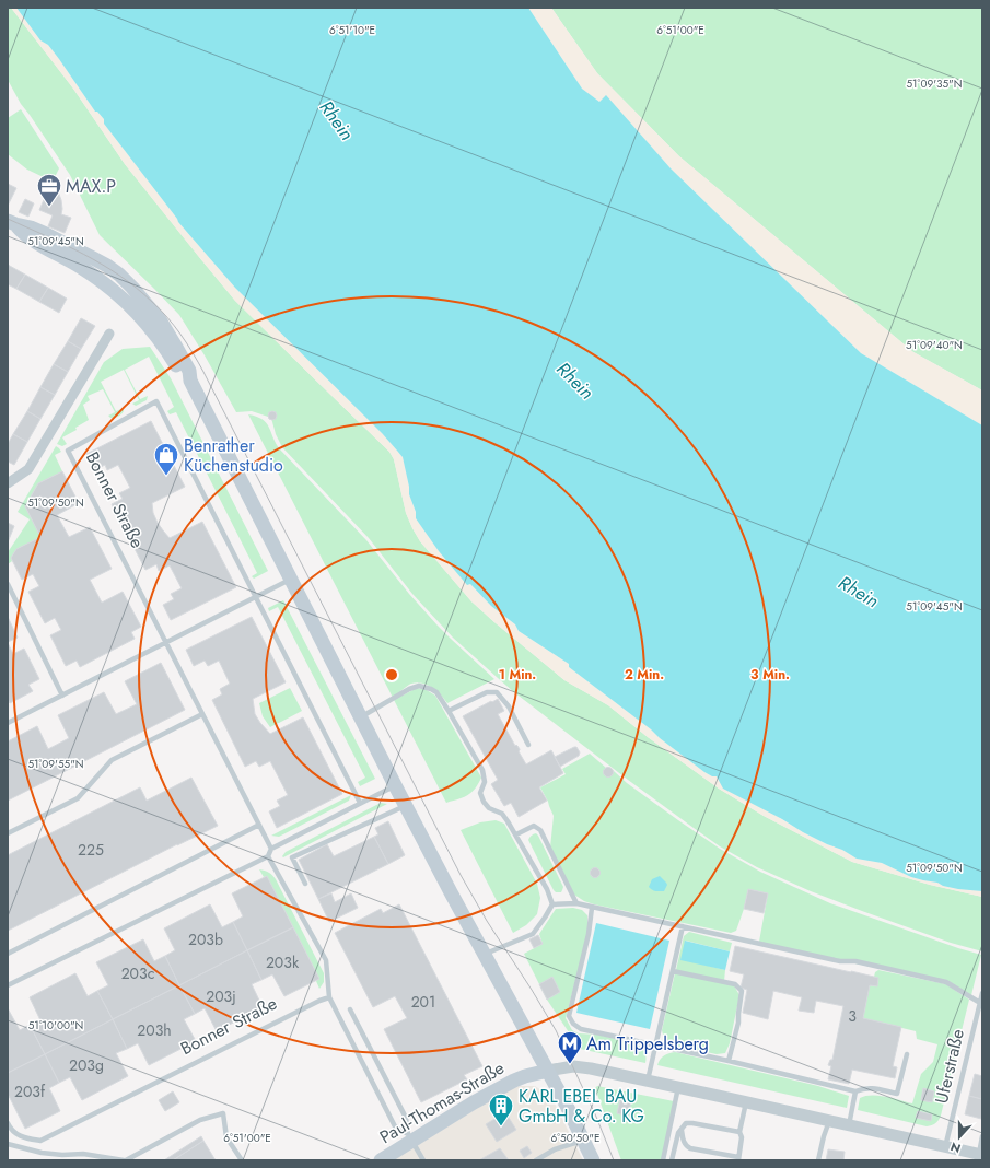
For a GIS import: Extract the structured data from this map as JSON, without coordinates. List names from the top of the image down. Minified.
{"streets":{"main road":["Paul-Thomas-Straße"],"lane":["Bonner Straße","Uferstraße"]},"water":["Rhein"],"places":{"office":["MAX.P"],"shop":["Benrather Küchenstudio"],"metro station":["Am Trippelsberg"],"building":["KARL EBEL BAU GmbH & Co. KG"]},"house_numbers":["225","203b","203k","203c","203j","201","3","203h","203g","203f"],"north":"bottom","coordinates":["6°51'10\"E","6°51'00\"E","51°09'35\"N","51°09'45\"N","51°09'40\"N","51°09'50\"N","51°09'55\"N","51°10'00\"N","6°50'50\"E"],"rings":["1 Min.","2 Min.","3 Min."]}
